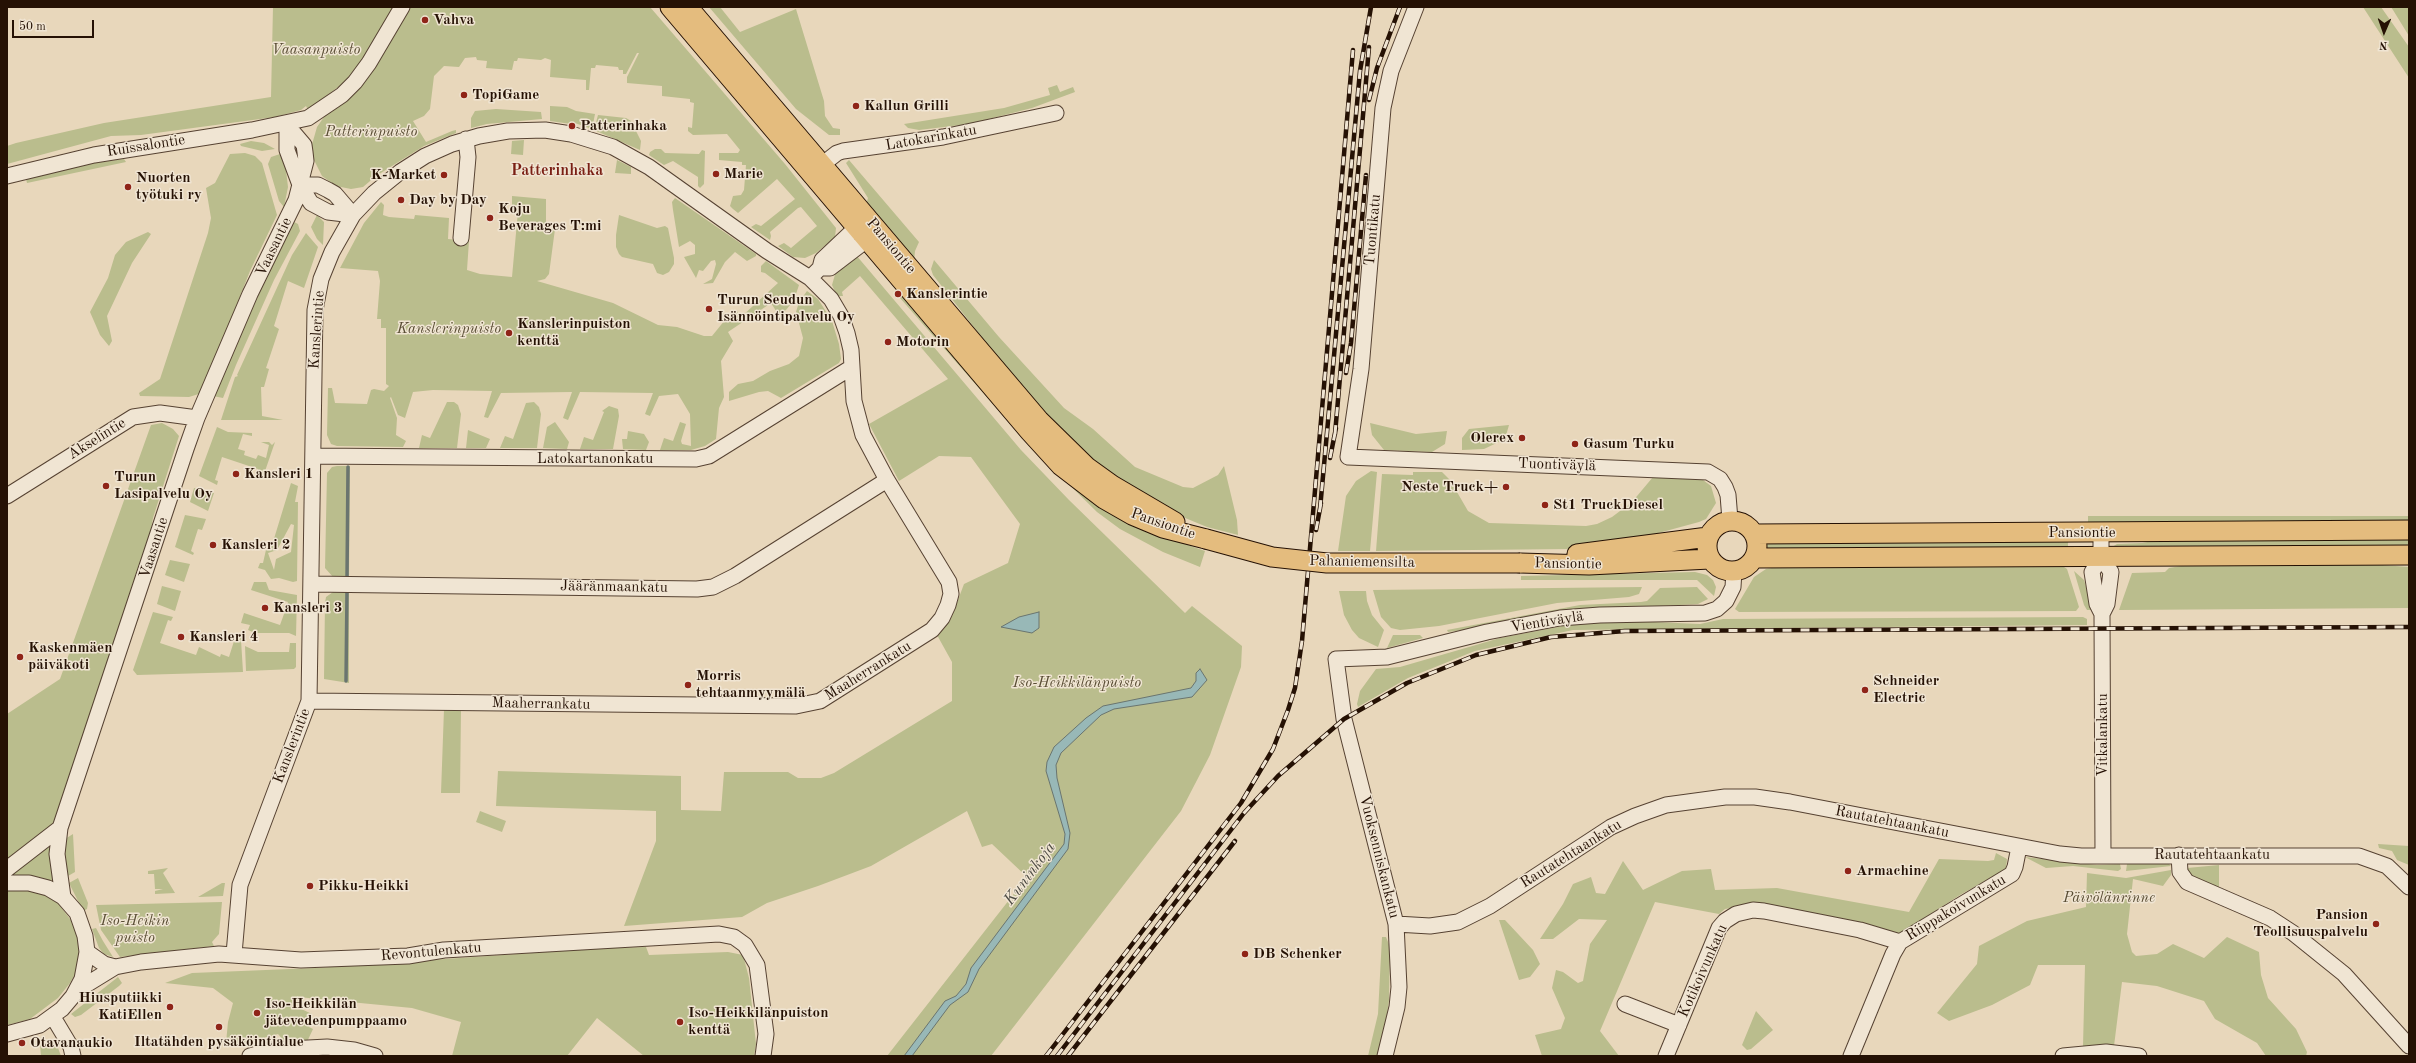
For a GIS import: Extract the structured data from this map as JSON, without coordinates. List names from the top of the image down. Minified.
{"streets":{"main road":["Pansiontie","Pahaniemensilta"],"street":["Latokarinkatu","Ruissalontie","Tuontikatu","Vaasantie","Kanslerintie","Akselintie","Latokartanonkatu","Tuontiväylä","Jääränmaankatu","Vientiväylä","Maaherrankatu","Vitkalankatu","Rautatehtaankatu","Vuoksenniskankatu","Riippakoivunkatu","Revontulenkatu","Kotikoivunkatu"]},"crossings":[["Latokarinkatu","Pansiontie"],["Ruissalontie","Vaasantie"],["Tuontikatu","Tuontiväylä"],["Pansiontie","Tuontiväylä"],["Pansiontie","Pahaniemensilta"],["Pansiontie","Vientiväylä"],["Pansiontie","Vitkalankatu"],["Vaasantie","Akselintie"],["Kanslerintie","Latokartanonkatu"],["Kanslerintie","Jääränmaankatu"],["Kanslerintie","Maaherrankatu"],["Kanslerintie","Revontulenkatu"],["Latokartanonkatu","Maaherrankatu"],["Tuontiväylä","Vientiväylä"],["Jääränmaankatu","Maaherrankatu"],["Vientiväylä","Vuoksenniskankatu"],["Vitkalankatu","Rautatehtaankatu"],["Rautatehtaankatu","Vuoksenniskankatu"],["Rautatehtaankatu","Riippakoivunkatu"],["Riippakoivunkatu","Kotikoivunkatu"]],"districts":["Patterinhaka"],"water":["Kuninkoja"],"parks":["Vaasanpuisto","Patterinpuisto","Kanslerinpuisto","Iso-Heikkilänpuisto","Päivölänrinne","Iso-Heikin puisto"],"places":["Vahva","TopiGame","Kallun Grilli","Patterinhaka","Marie","K-Market","Nuorten työtuki ry","Day by Day","Koju Beverages T:mi","Kanslerintie","Turun Seudun Isännöintipalvelu Oy","Kanslerinpuiston kenttä","Motorin","Olerex","Gasum Turku","Kansleri 1","Turun Lasipalvelu Oy","Neste Truck+","St1 TruckDiesel","Kansleri 2","Kansleri 3","Kansleri 4","Kaskenmäen päiväkoti","Morris tehtaanmyymälä","Schneider Electric","Armachine","Pikku-Heikki","Pansion Teollisuuspalvelu","DB Schenker","Hiusputiikki KatiEllen","Iso-Heikkilän jätevedenpumppaamo","Iso-Heikkilänpuiston kenttä","Iltatähden pysäköintialue","Otavanaukio"],"scale_bar":"50 m","north":"bottom"}
